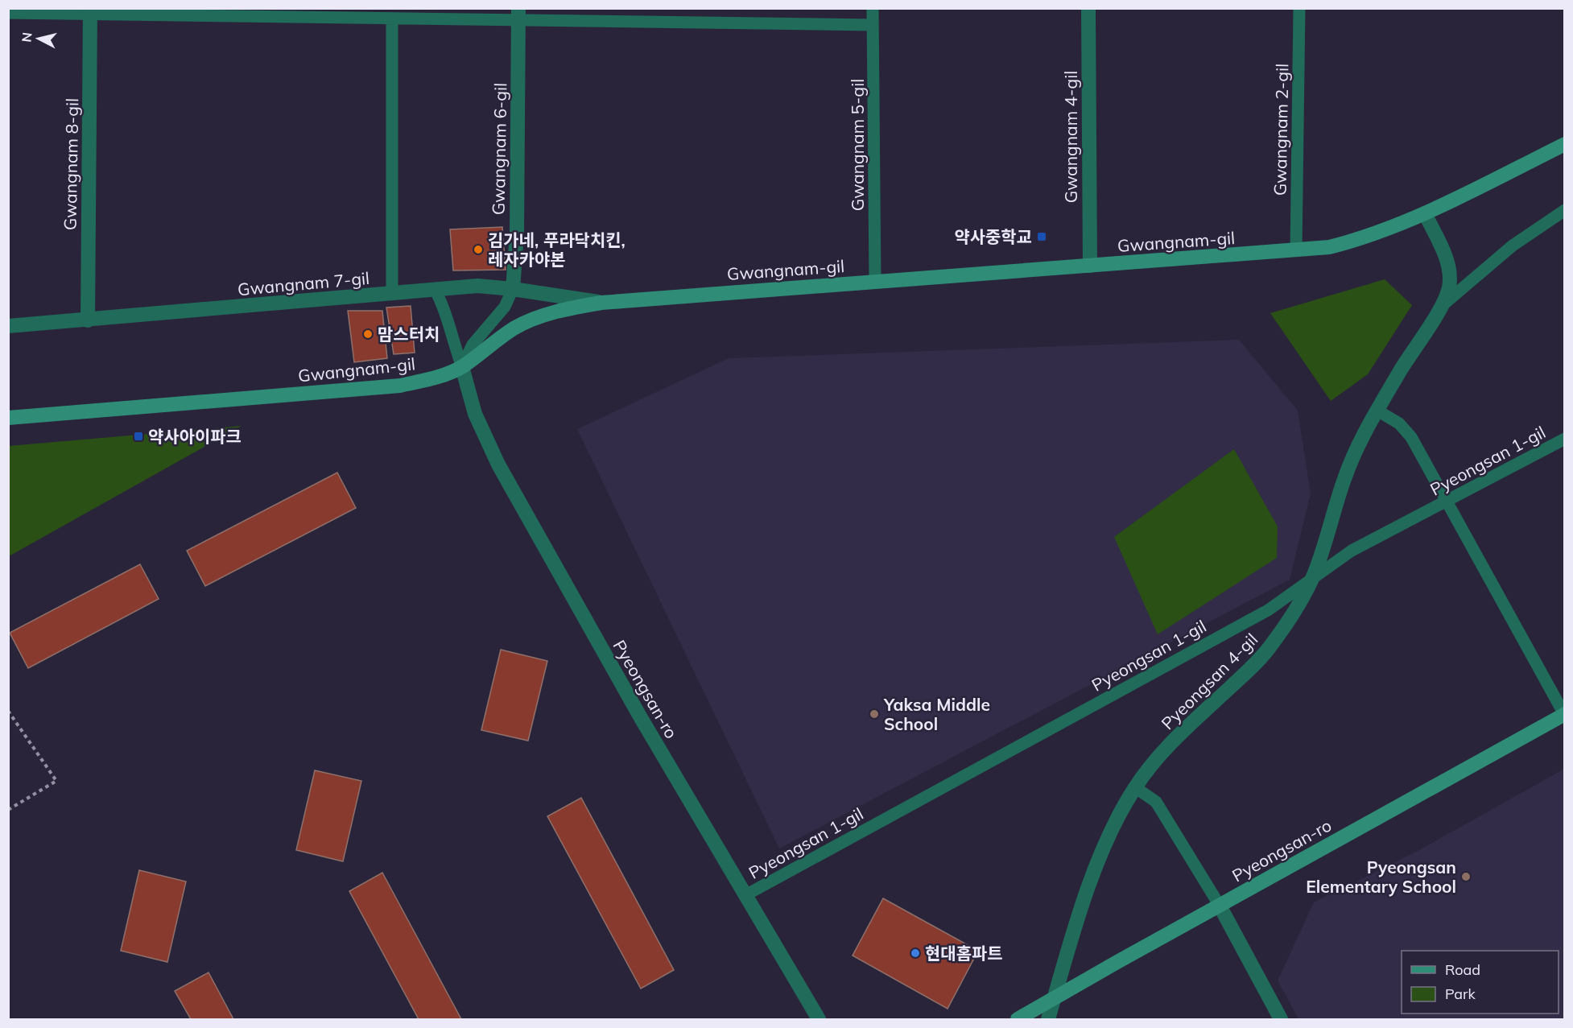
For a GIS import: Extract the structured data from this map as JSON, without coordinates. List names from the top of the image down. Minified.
{"streets":{"main road":["Gwangnam-gil","Pyeongsan-ro"],"street":["Gwangnam 4-gil","Gwangnam 6-gil","Gwangnam 8-gil","Gwangnam 7-gil","Pyeongsan 4-gil"],"lane":["Gwangnam 2-gil","Gwangnam 5-gil","Pyeongsan 1-gil"]},"crossings":[["Gwangnam 2-gil","Gwangnam-gil"],["Gwangnam 4-gil","Gwangnam-gil"],["Gwangnam 5-gil","Gwangnam-gil"],["Gwangnam 6-gil","Gwangnam 7-gil"],["Gwangnam 8-gil","Gwangnam 7-gil"],["Gwangnam-gil","Gwangnam 7-gil"],["Gwangnam-gil","Pyeongsan 4-gil"],["Gwangnam-gil","Pyeongsan-ro"],["Pyeongsan 1-gil","Pyeongsan 4-gil"],["Pyeongsan 1-gil","Pyeongsan-ro"],["Pyeongsan 4-gil","Pyeongsan-ro"]],"places":{"transit":["약사중학교","약사아이파크"],"other":["김가네, 푸라닥치킨, 레자카야본","맘스터치","Yaksa Middle School","Pyeongsan Elementary School","현대홈파트"]},"legend":["Road","Park"],"north":"left"}
